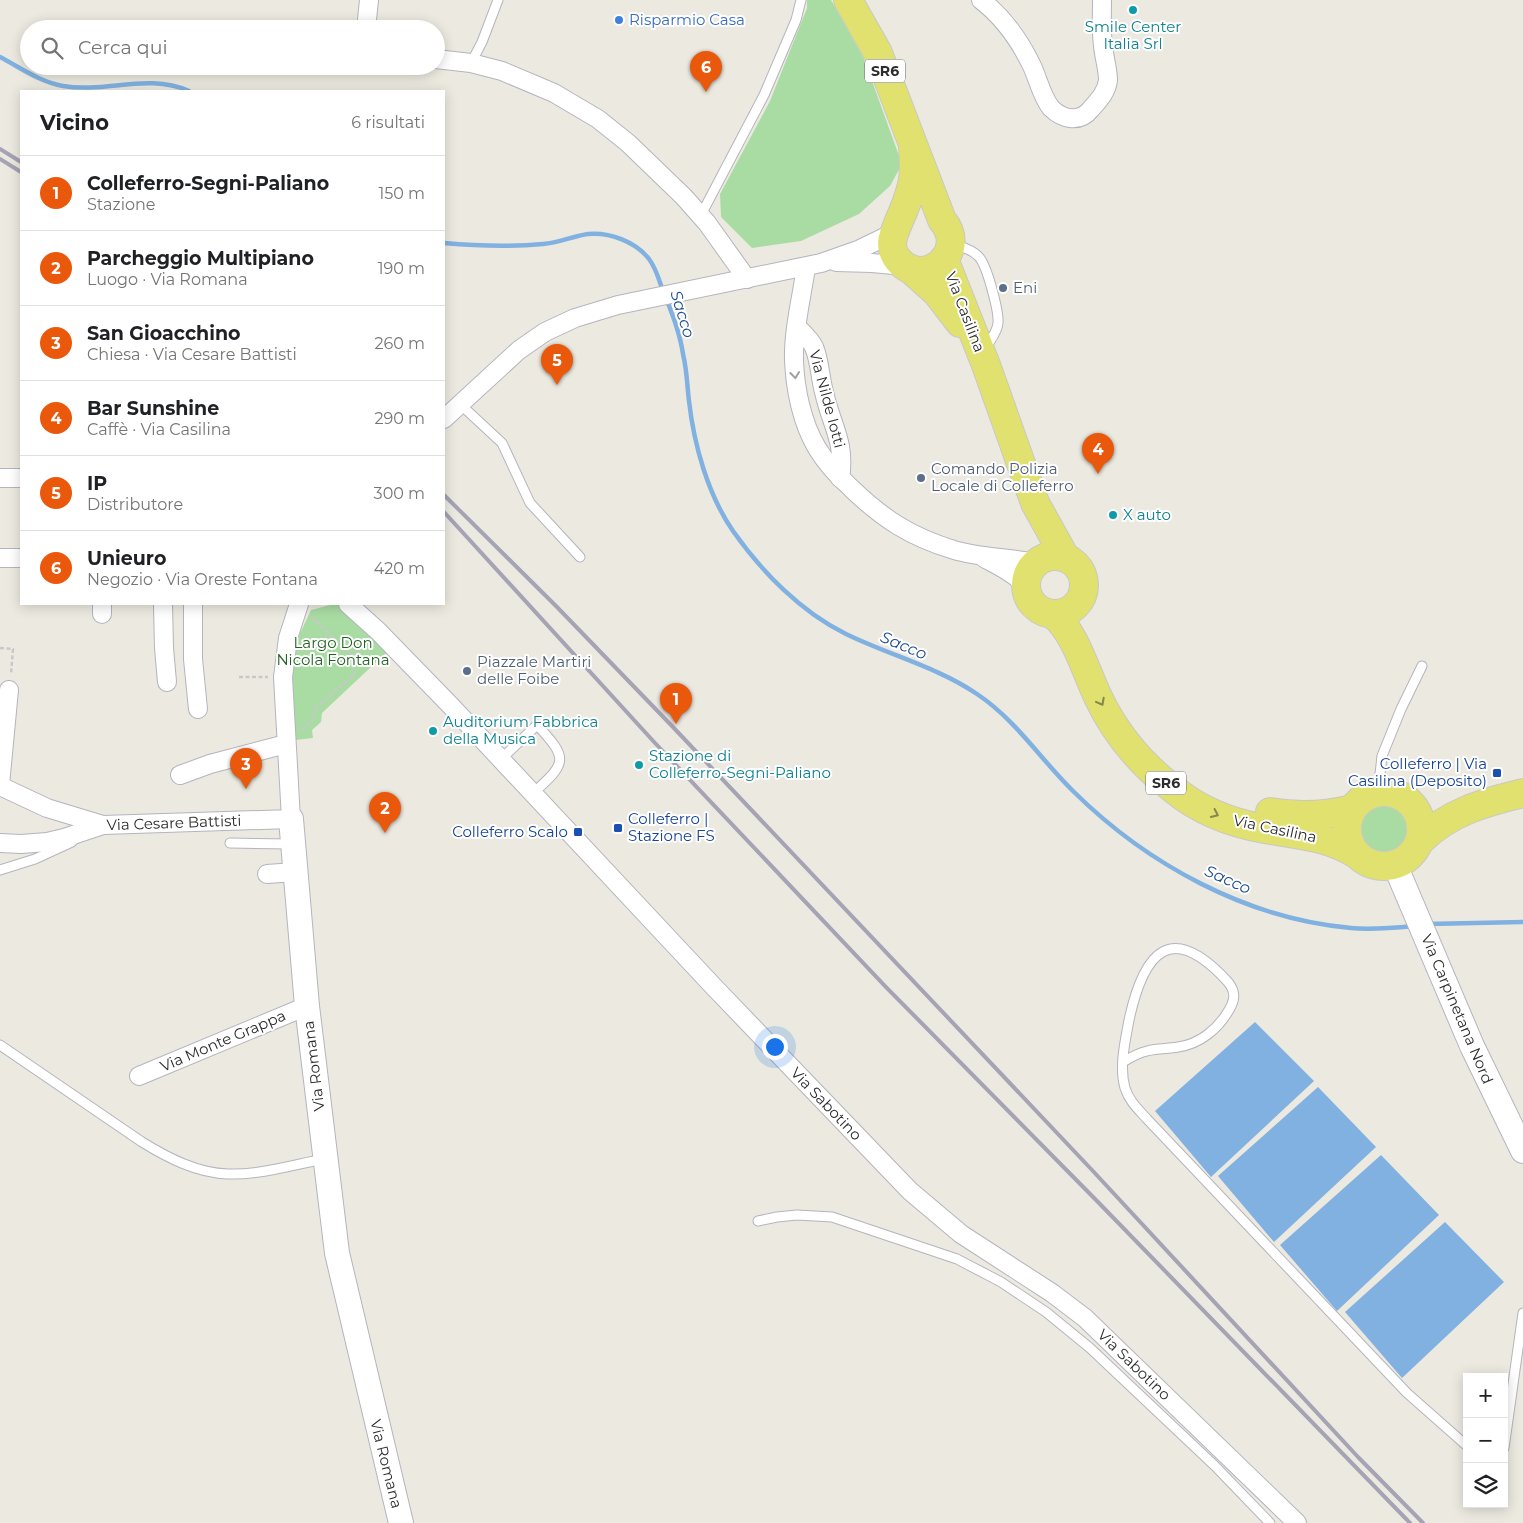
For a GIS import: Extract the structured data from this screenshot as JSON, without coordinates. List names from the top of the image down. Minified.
{"streets":{"main road":["SR6","Via Casilina"],"street":["Via Nilde Iotti","Via Cesare Battisti","Via Carpinetana Nord","Via Monte Grappa","Via Romana","Via Sabotino"]},"crossings":[["Via Casilina","Via Nilde Iotti"],["Via Casilina","Via Carpinetana Nord"],["Via Cesare Battisti","Via Romana"],["Via Monte Grappa","Via Romana"]],"water":["Sacco"],"parks":["Largo Don Nicola Fontana"],"places":{"other":["Smile Center Italia Srl","Risparmio Casa","Eni","Comando Polizia Locale di Colleferro","X auto","Piazzale Martiri delle Foibe","Auditorium Fabbrica della Musica","Stazione di Colleferro-Segni-Paliano"],"transit":["Colleferro | Via Casilina (Deposito)","Colleferro | Stazione FS","Colleferro Scalo"]},"page":{"search":"Cerca qui","pins":["6","5","4","1","3","2"],"heading":["Vicino","6 risultati"],"list":[{"mark":"1","name":"Colleferro-Segni-Paliano","note":"Stazione","value":"150 m"},{"mark":"2","name":"Parcheggio Multipiano","note":"Luogo · Via Romana","value":"190 m"},{"mark":"3","name":"San Gioacchino","note":"Chiesa · Via Cesare Battisti","value":"260 m"},{"mark":"4","name":"Bar Sunshine","note":"Caffè · Via Casilina","value":"290 m"},{"mark":"5","name":"IP","note":"Distributore","value":"300 m"},{"mark":"6","name":"Unieuro","note":"Negozio · Via Oreste Fontana","value":"420 m"}],"map_buttons":["+","−"]}}
